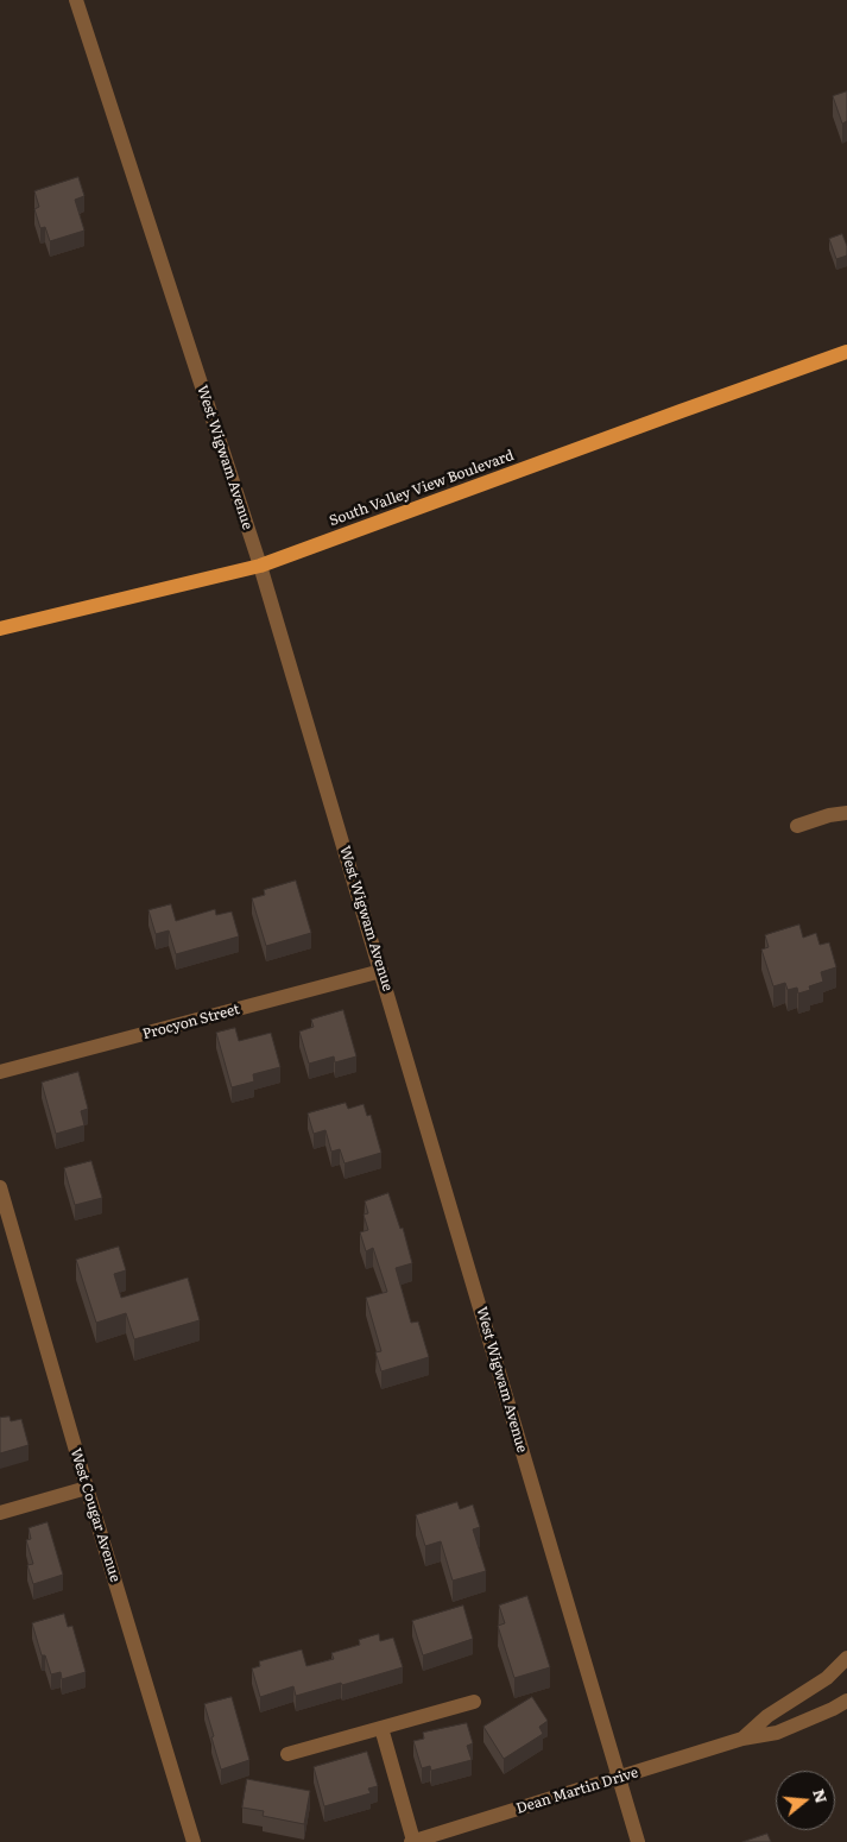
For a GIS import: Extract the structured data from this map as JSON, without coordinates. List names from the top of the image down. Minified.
{"streets":{"main road":["South Valley View Boulevard"],"street":["West Wigwam Avenue","Procyon Street","West Cougar Avenue","Dean Martin Drive"]},"crossings":[["West Wigwam Avenue","South Valley View Boulevard"],["West Wigwam Avenue","Procyon Street"],["West Wigwam Avenue","Dean Martin Drive"]],"north":"right"}
